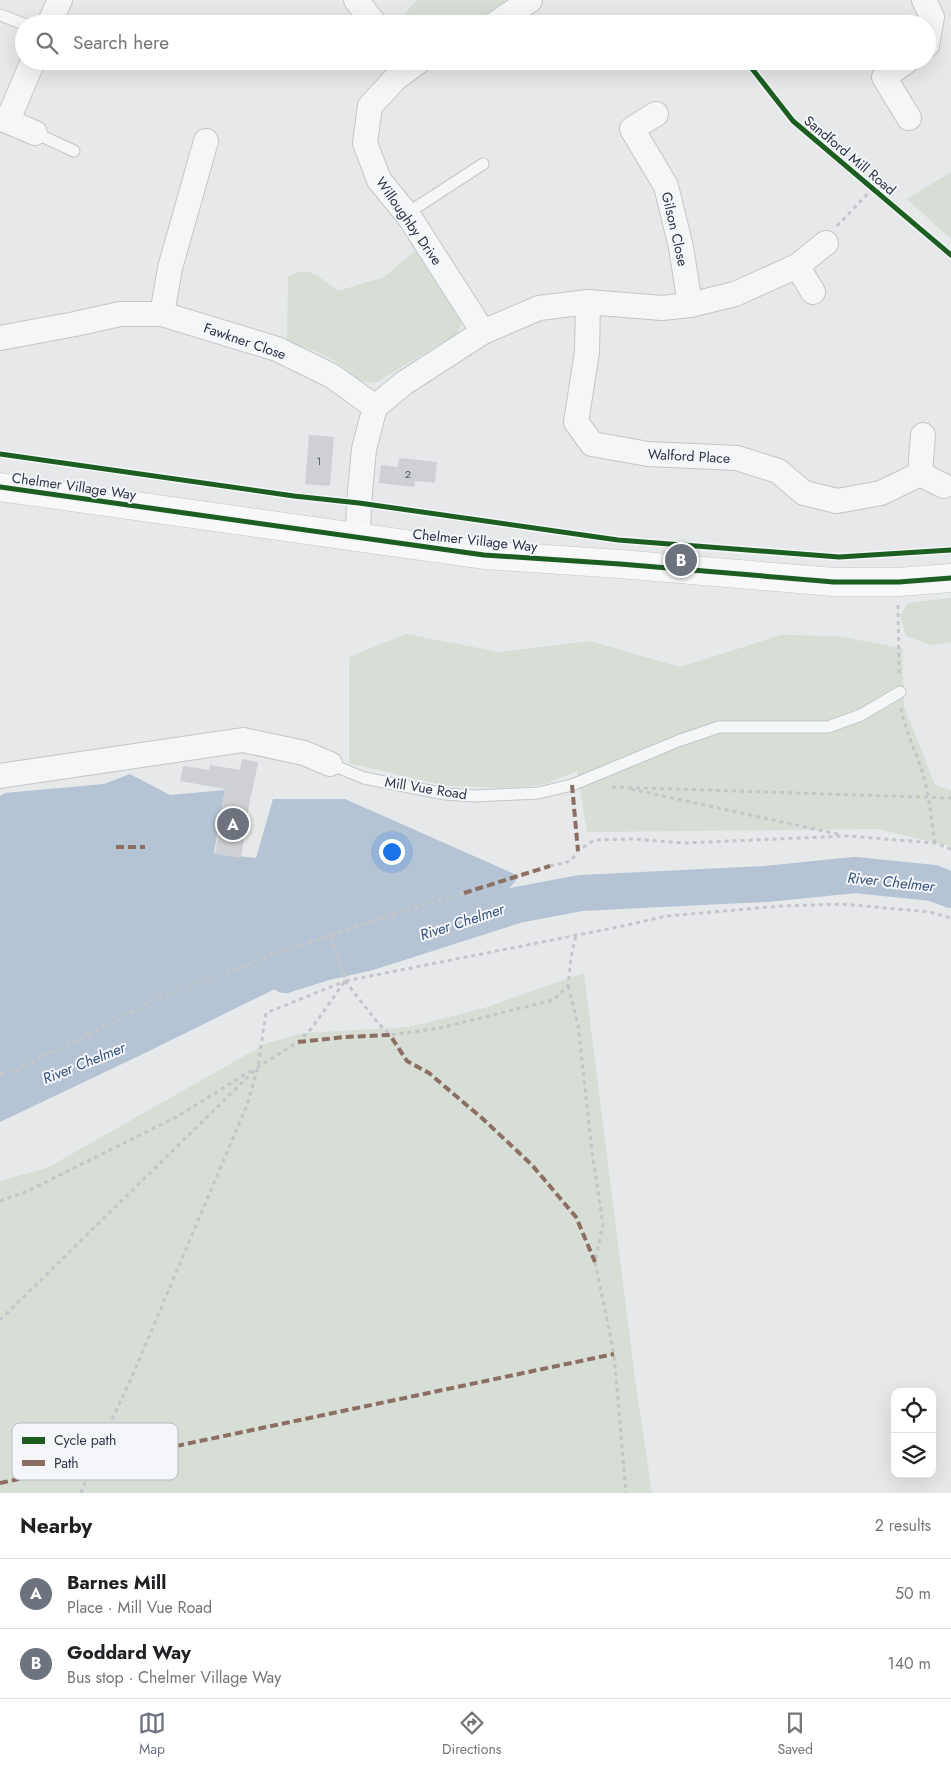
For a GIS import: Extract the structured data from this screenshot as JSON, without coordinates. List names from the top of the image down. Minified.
{"streets":{"street":["Willoughby Drive","Gilson Close","Fawkner Close","Walford Place","Chelmer Village Way","Mill Vue Road"],"cycle path":["Sandford Mill Road"]},"water":["River Chelmer"],"house_numbers":["1","2"],"legend":["Cycle path","Path"],"page":{"search":"Search here","pins":["B","A"],"heading":["Nearby","2 results"],"list":[{"mark":"A","name":"Barnes Mill","note":"Place · Mill Vue Road","value":"50 m"},{"mark":"B","name":"Goddard Way","note":"Bus stop · Chelmer Village Way","value":"140 m"}],"nav":["Map","Directions","Saved"]}}
